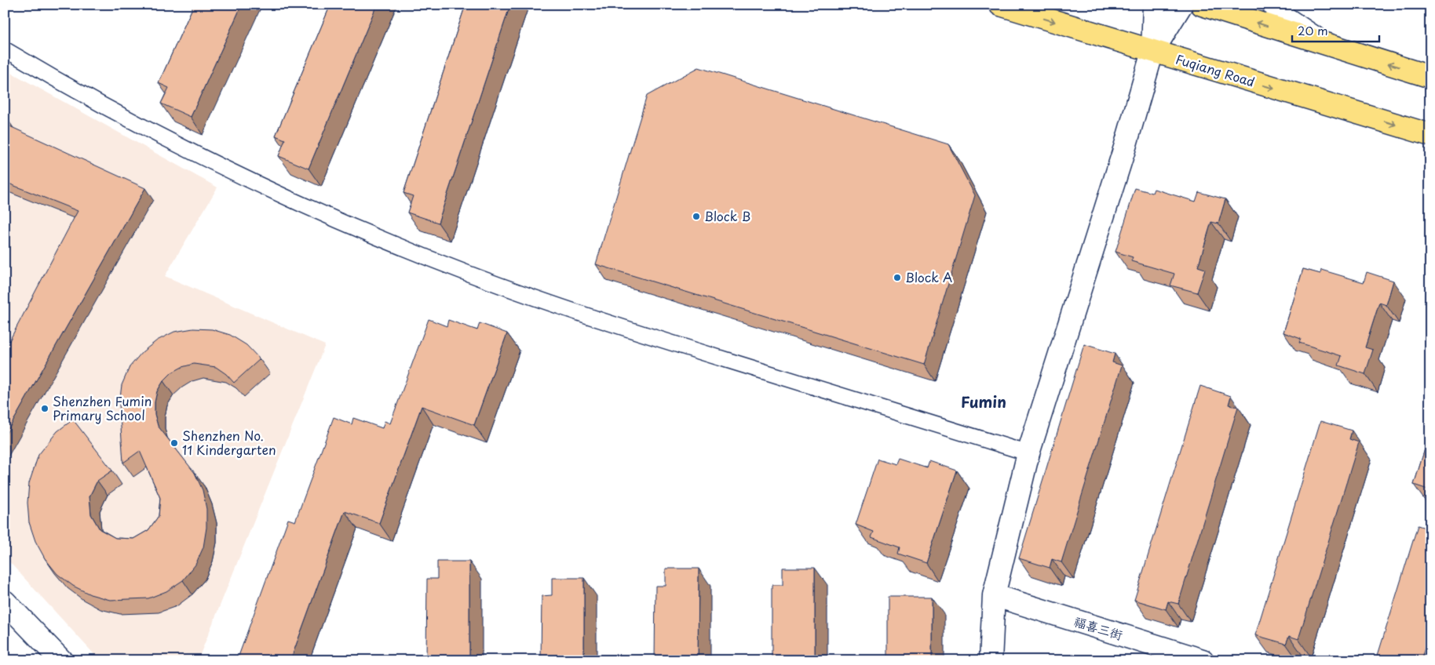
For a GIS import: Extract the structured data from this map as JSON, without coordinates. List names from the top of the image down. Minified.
{"streets":{"main road":["Fuqiang Road"],"street":["福喜三街"]},"districts":["Fumin"],"places":["Block B","Block A","Shenzhen Fumin Primary School","Shenzhen No. 11 Kindergarten"],"scale_bar":"20 m"}
